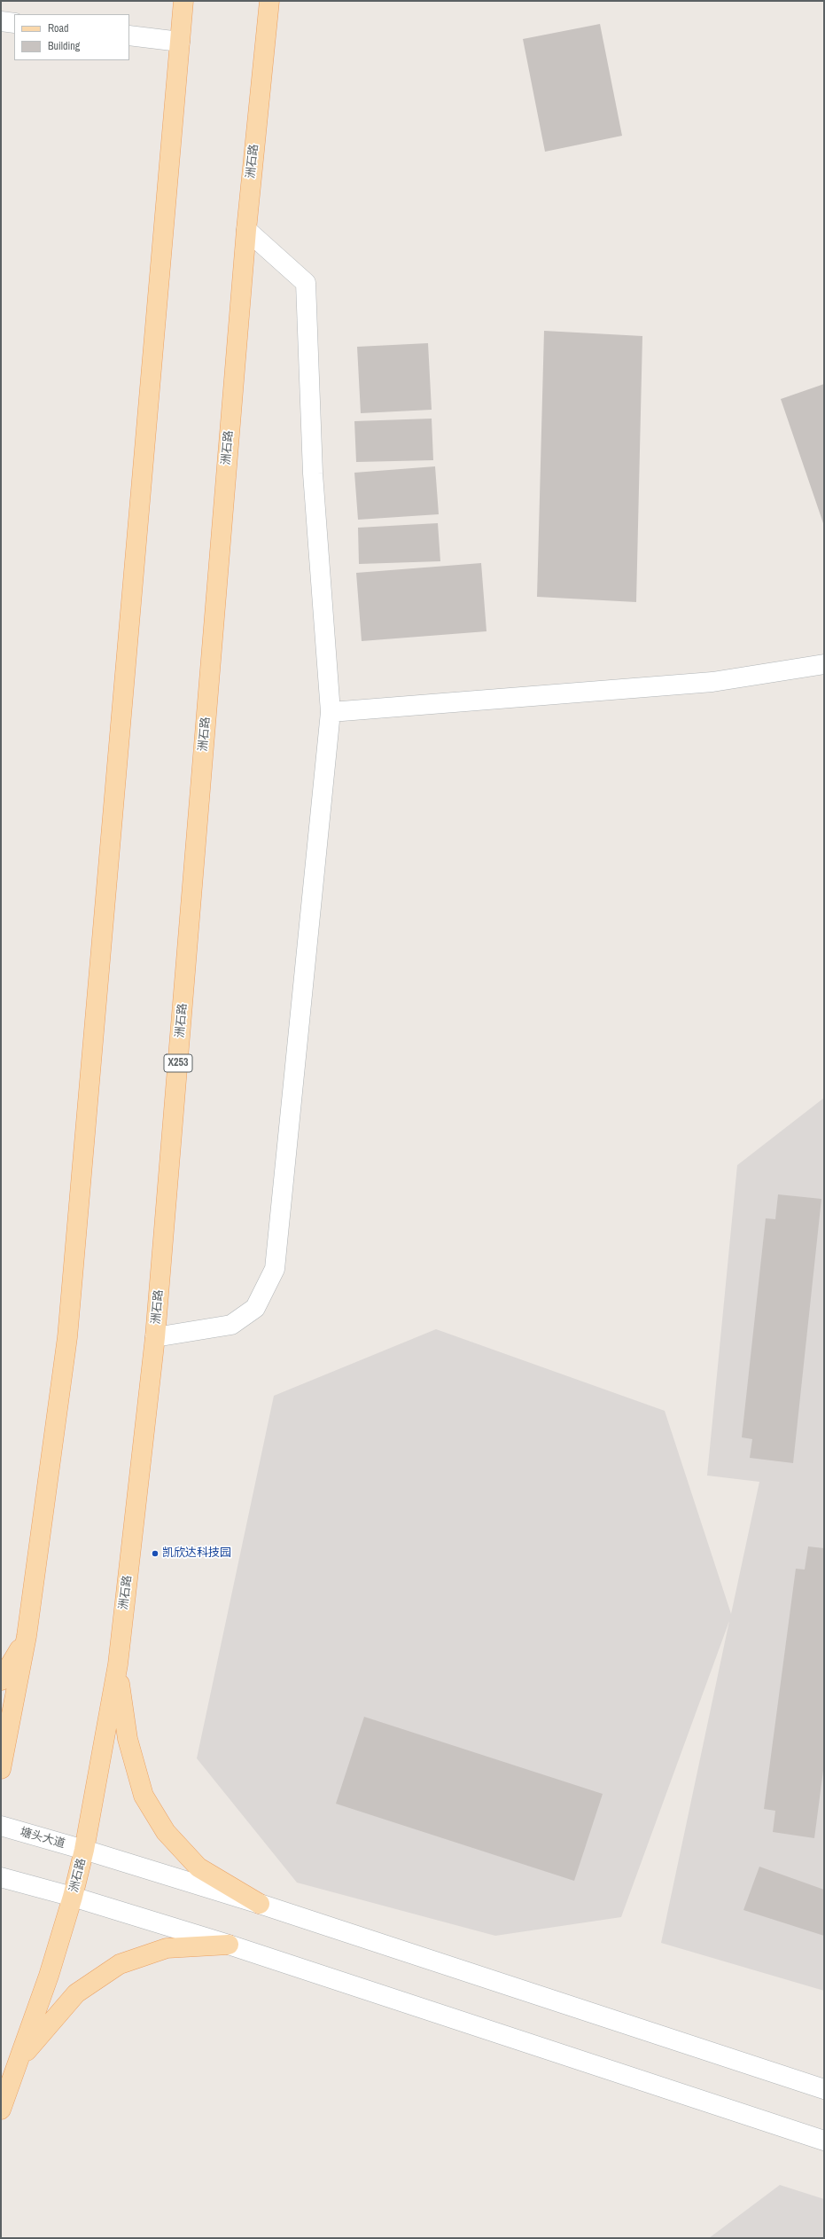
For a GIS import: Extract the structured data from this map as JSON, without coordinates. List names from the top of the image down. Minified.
{"streets":{"main road":["洲石路","X253"],"street":["塘头大道"]},"crossings":[["洲石路","塘头大道"]],"places":["凯欣达科技园"],"legend":["Road","Building"]}
